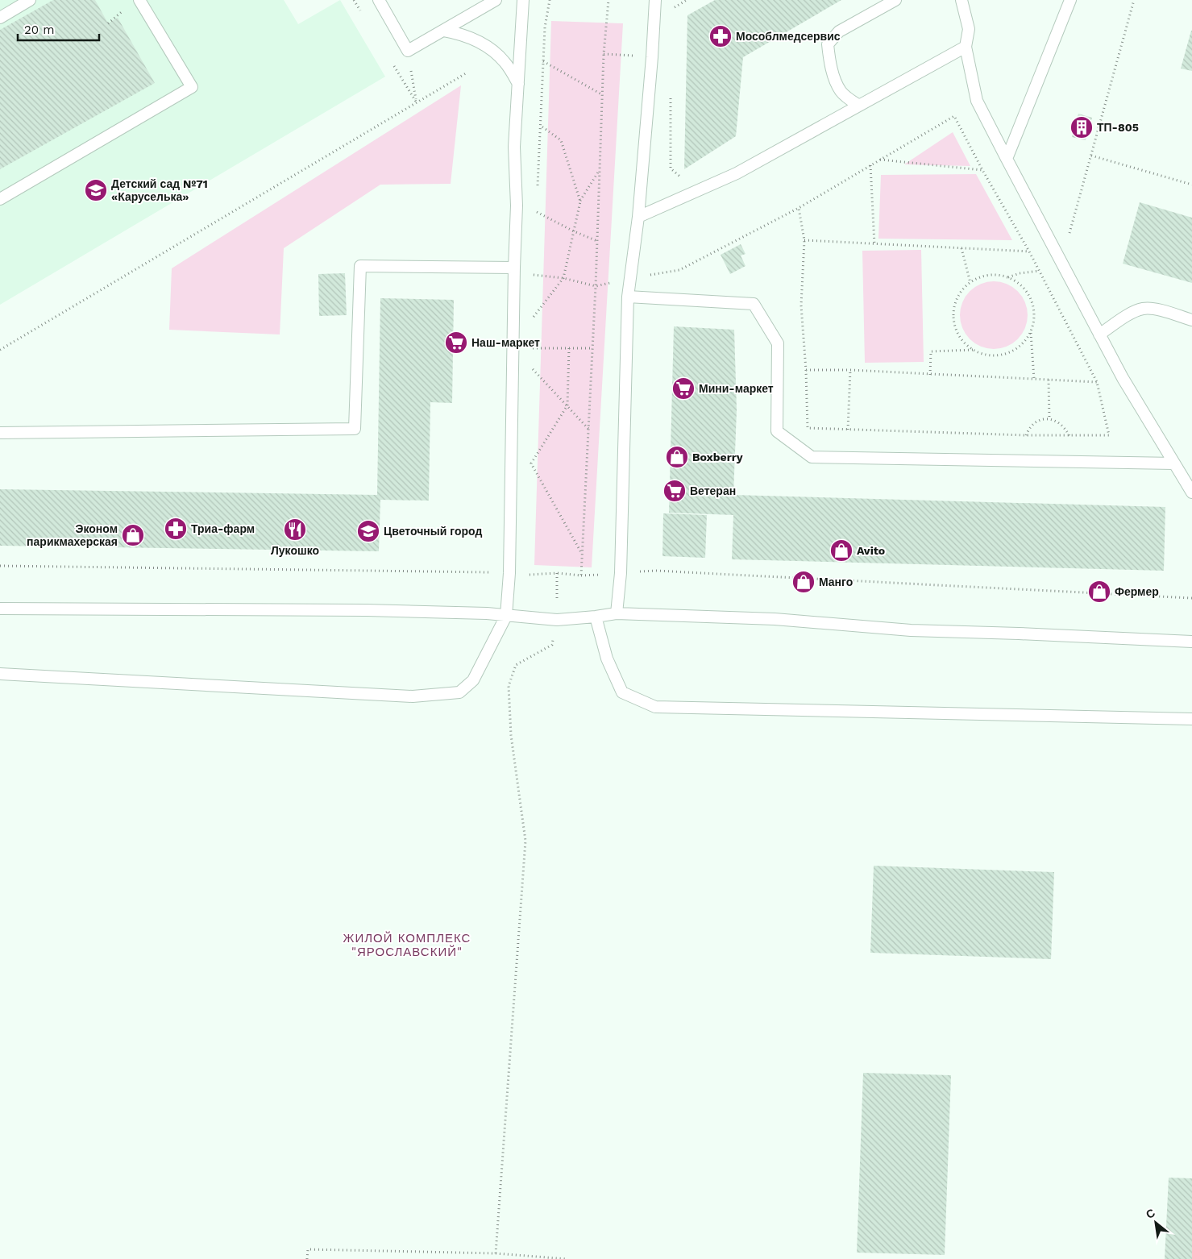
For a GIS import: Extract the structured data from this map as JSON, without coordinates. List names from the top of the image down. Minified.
{"districts":["ЖИЛОЙ КОМПЛЕКС \"ЯРОСЛАВСКИЙ\""],"places":{"pharmacy":["Мособлмедсервис","Триа-фарм"],"building":["ТП-805"],"school or university":["Детский сад №71 «Каруселька»","Цветочный город"],"supermarket":["Наш-маркет","Мини-маркет","Ветеран"],"shop":["Boxberry","Эконом парикмахерская","Avito","Манго","Фермер"],"restaurant":["Лукошко"]},"scale_bar":"20 m","north":"top left"}
